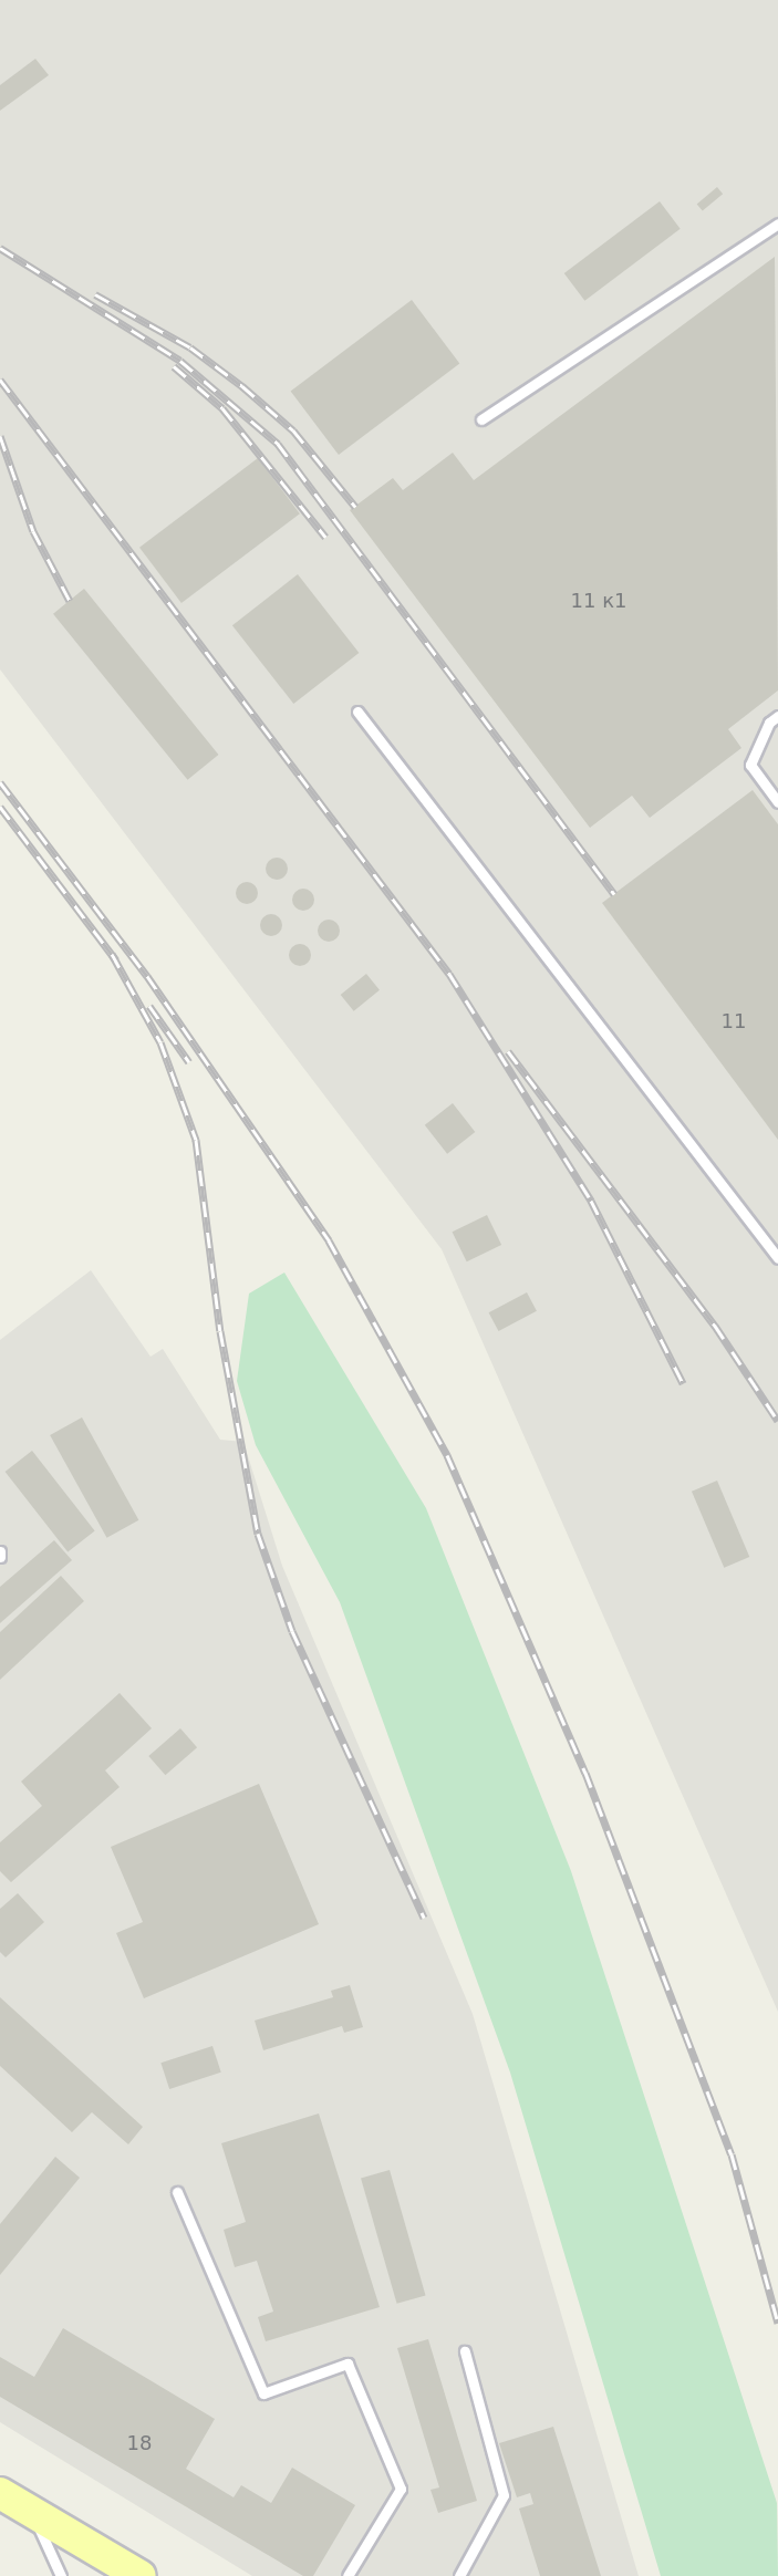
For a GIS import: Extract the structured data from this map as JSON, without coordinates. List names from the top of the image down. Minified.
{"house_numbers":["11 к1","11","18"]}
